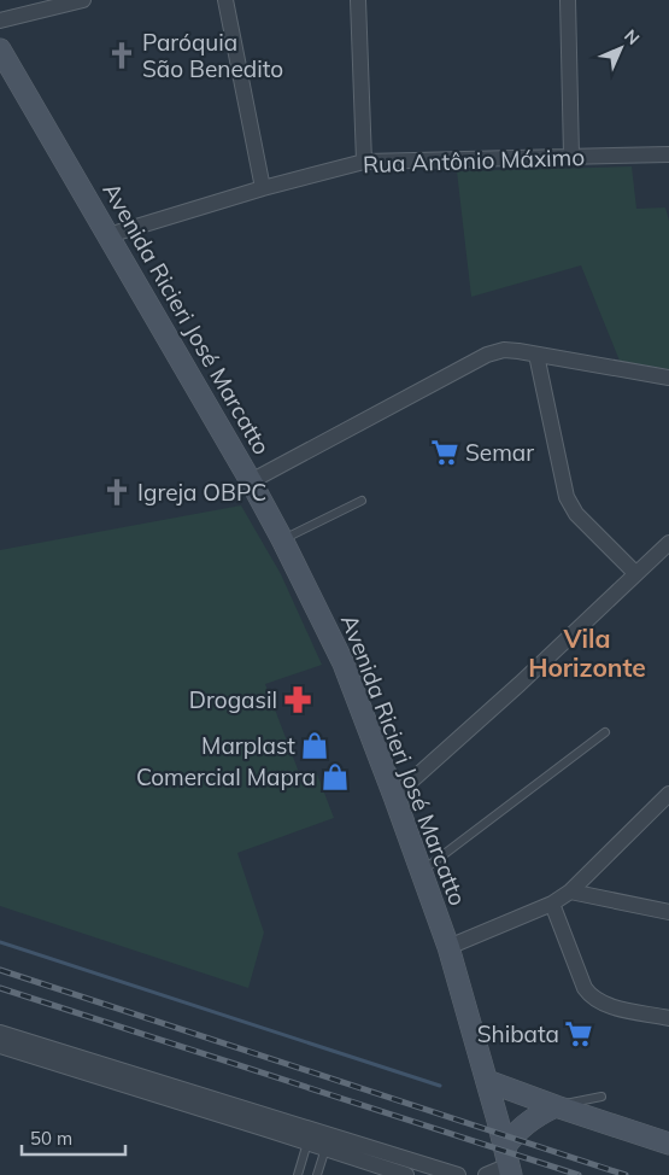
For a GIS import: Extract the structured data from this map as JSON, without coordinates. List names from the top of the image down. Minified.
{"streets":{"main road":["Avenida Ricieri José Marcatto"],"street":["Rua Antônio Máximo"]},"crossings":[["Rua Antônio Máximo","Avenida Ricieri José Marcatto"]],"districts":["Vila Horizonte"],"places":{"church":["Paróquia São Benedito","Igreja OBPC"],"supermarket":["Semar","Shibata"],"pharmacy":["Drogasil"],"shop":["Marplast","Comercial Mapra"]},"scale_bar":"50 m","north":"top right"}
